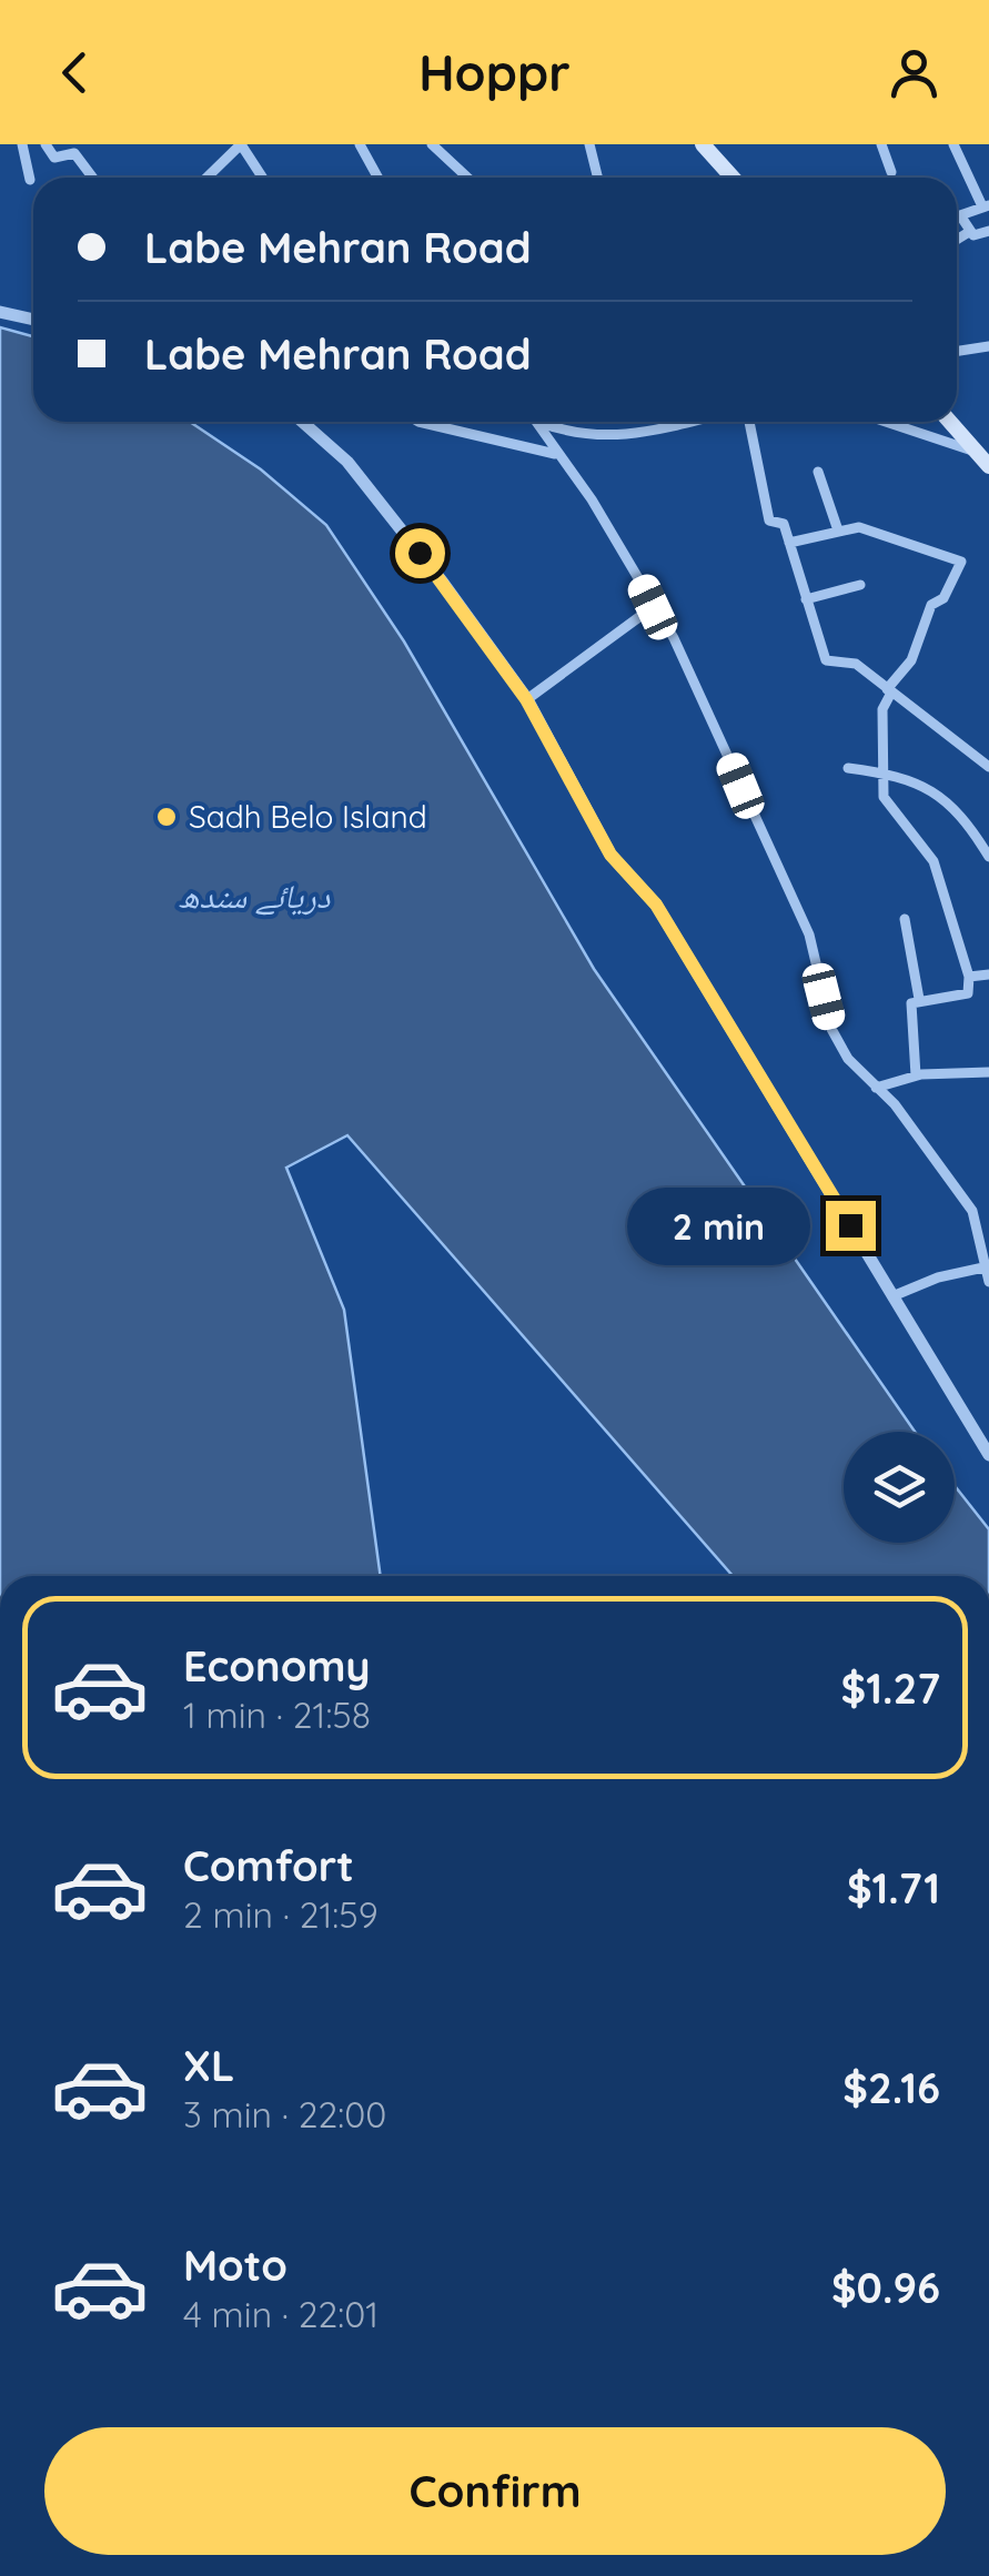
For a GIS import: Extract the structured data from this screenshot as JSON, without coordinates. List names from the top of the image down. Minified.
{"water":["دریائے سندھ"],"places":["Sadh Belo Island"],"page":{"header":"Hoppr","banner":["Labe Mehran Road","Labe Mehran Road"],"bubble":"2 min","list":[{"name":"Economy","note":"1 min · 21:58","value":"$1.27"},{"name":"Comfort","note":"2 min · 21:59","value":"$1.71"},{"name":"XL","note":"3 min · 22:00","value":"$2.16"},{"name":"Moto","note":"4 min · 22:01","value":"$0.96"}],"buttons":"Confirm"}}
